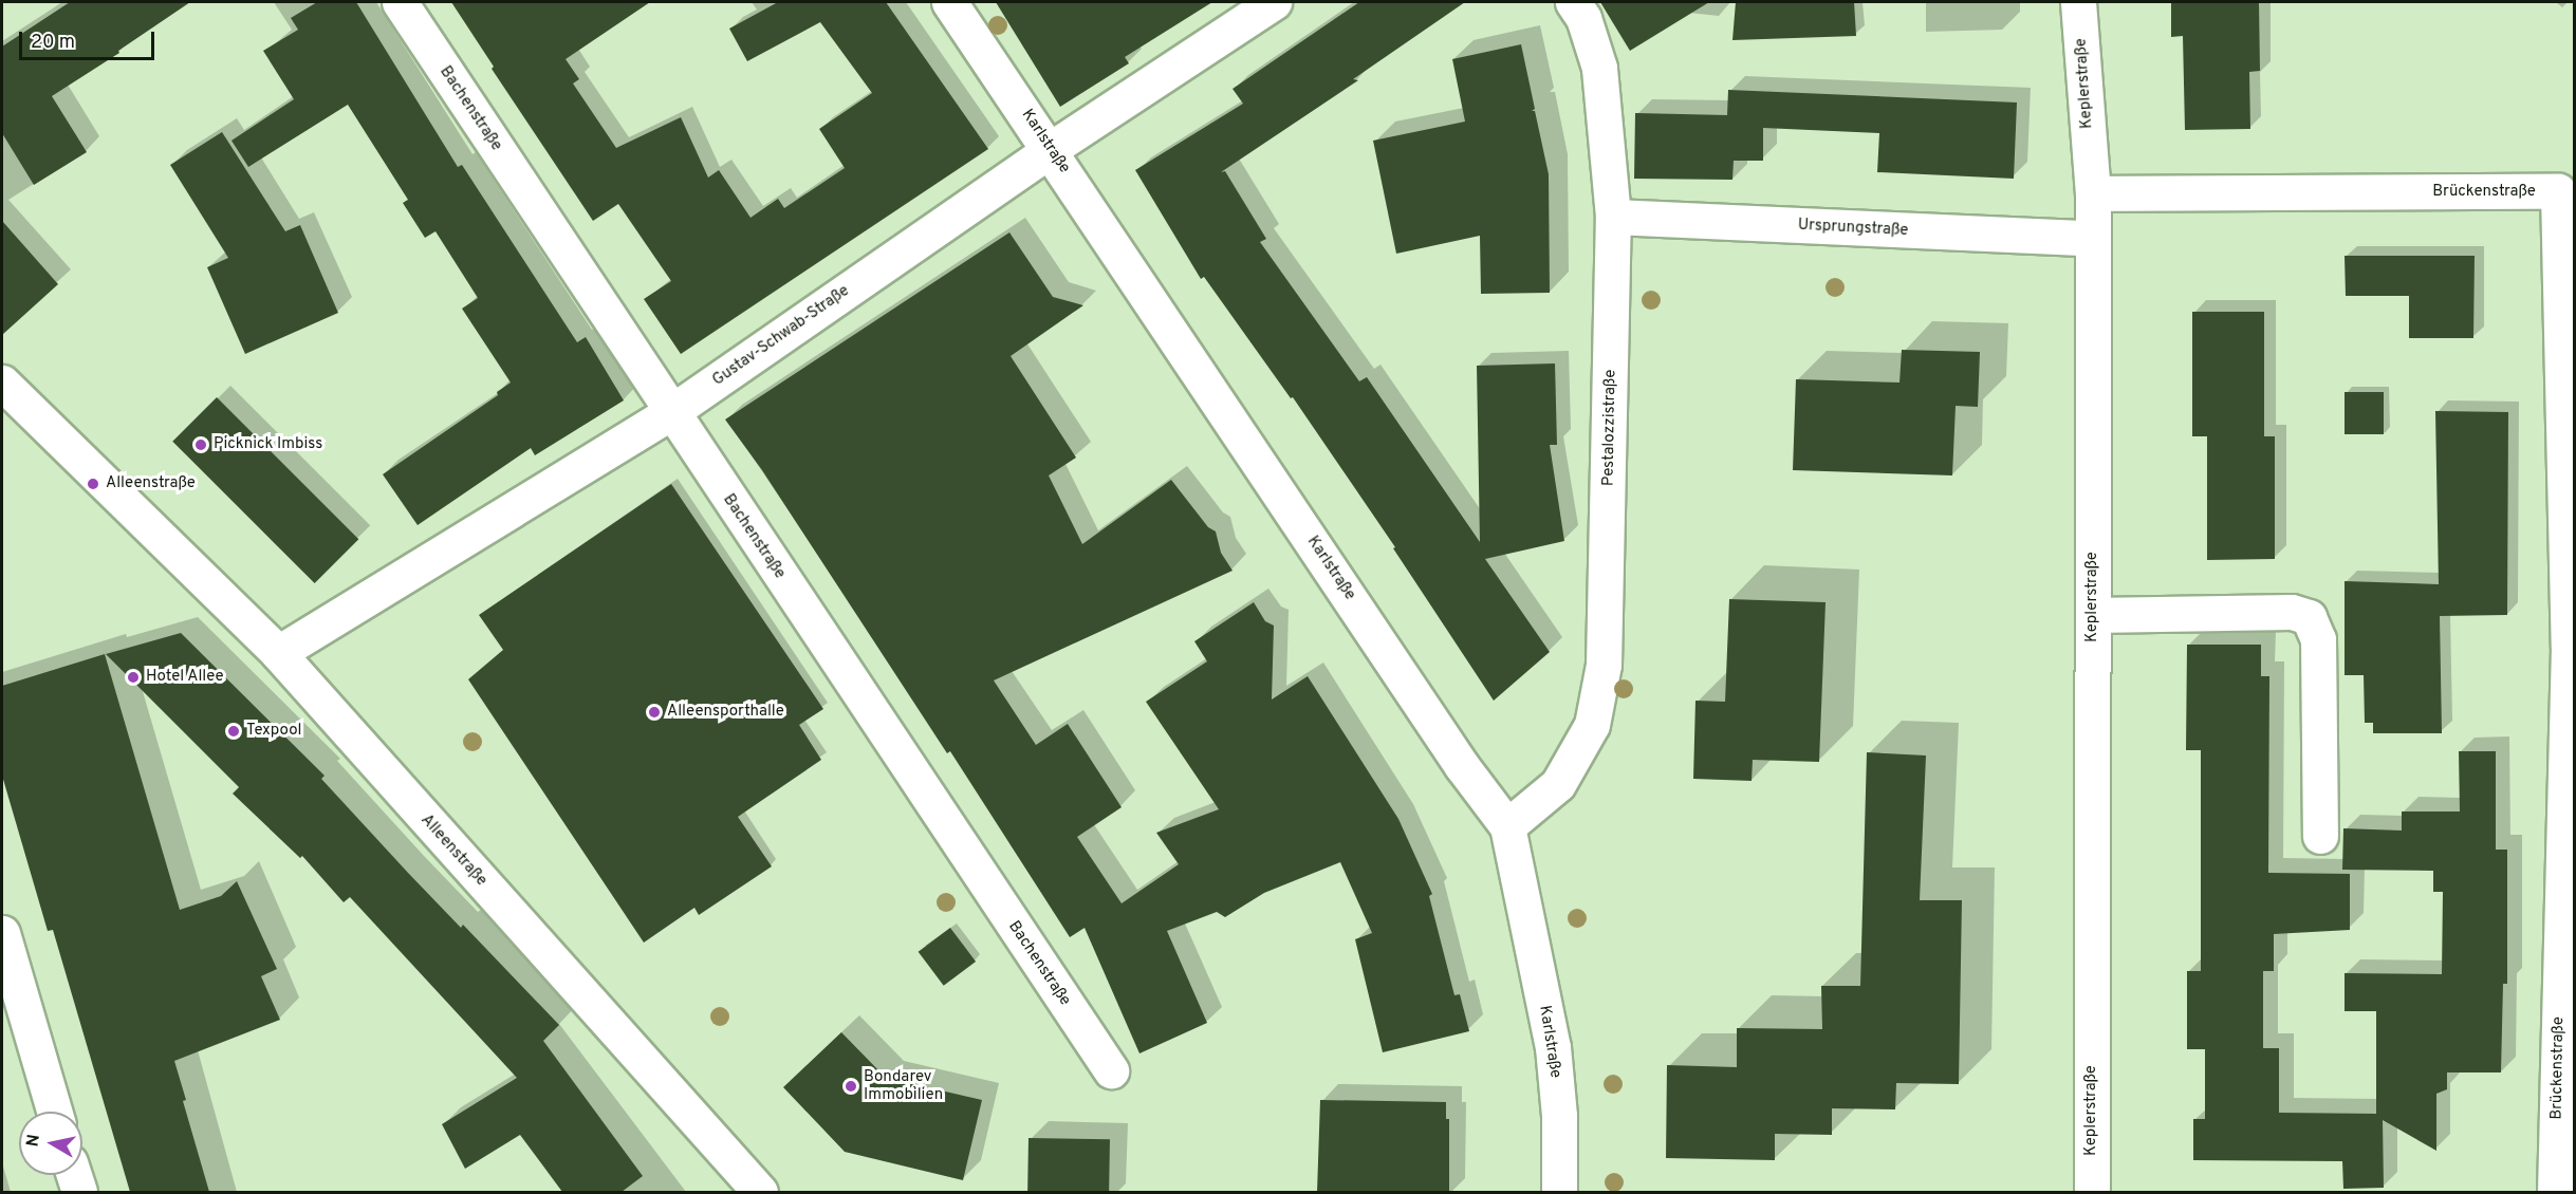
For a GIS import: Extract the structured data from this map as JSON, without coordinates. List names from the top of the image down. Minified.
{"streets":{"street":["Keplerstraße","Bachenstraße","Karlstraße","Brückenstraße","Ursprungstraße","Gustav-Schwab-Straße","Pestalozzistraße","Alleenstraße"]},"crossings":[["Keplerstraße","Brückenstraße"],["Keplerstraße","Ursprungstraße"],["Bachenstraße","Gustav-Schwab-Straße"],["Karlstraße","Gustav-Schwab-Straße"],["Karlstraße","Pestalozzistraße"],["Ursprungstraße","Pestalozzistraße"],["Gustav-Schwab-Straße","Alleenstraße"]],"places":["Picknick Imbiss","Alleenstraße","Hotel Allee","Alleensporthalle","Texpool","Bondarev Immobilien"],"scale_bar":"20 m","north":"left"}
